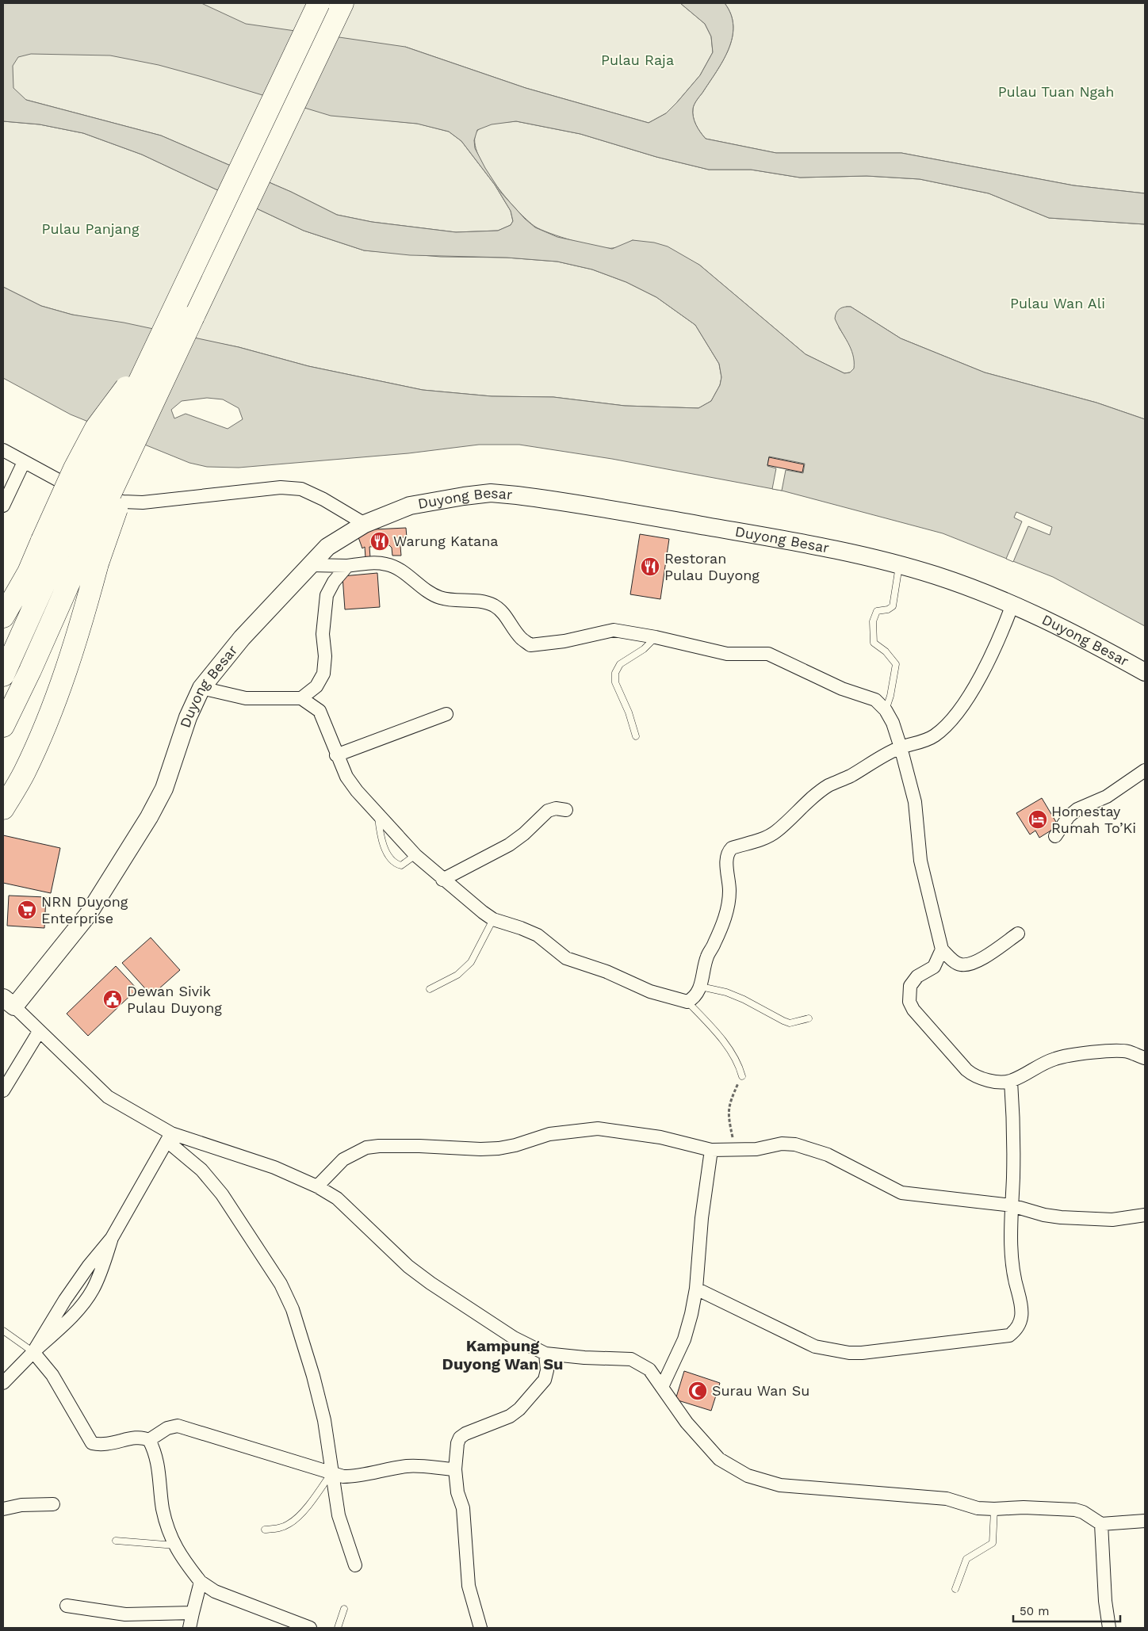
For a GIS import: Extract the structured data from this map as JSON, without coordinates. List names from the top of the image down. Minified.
{"streets":{"street":["Duyong Besar"]},"districts":["Kampung Duyong Wan Su"],"parks":["Pulau Raja","Pulau Tuan Ngah","Pulau Panjang","Pulau Wan Ali"],"places":{"restaurant":["Warung Katana","Restoran Pulau Duyong"],"hotel":["Homestay Rumah To’Ki"],"supermarket":["NRN Duyong Enterprise"],"public building":["Dewan Sivik Pulau Duyong"],"mosque":["Surau Wan Su"]},"scale_bar":"50 m"}
